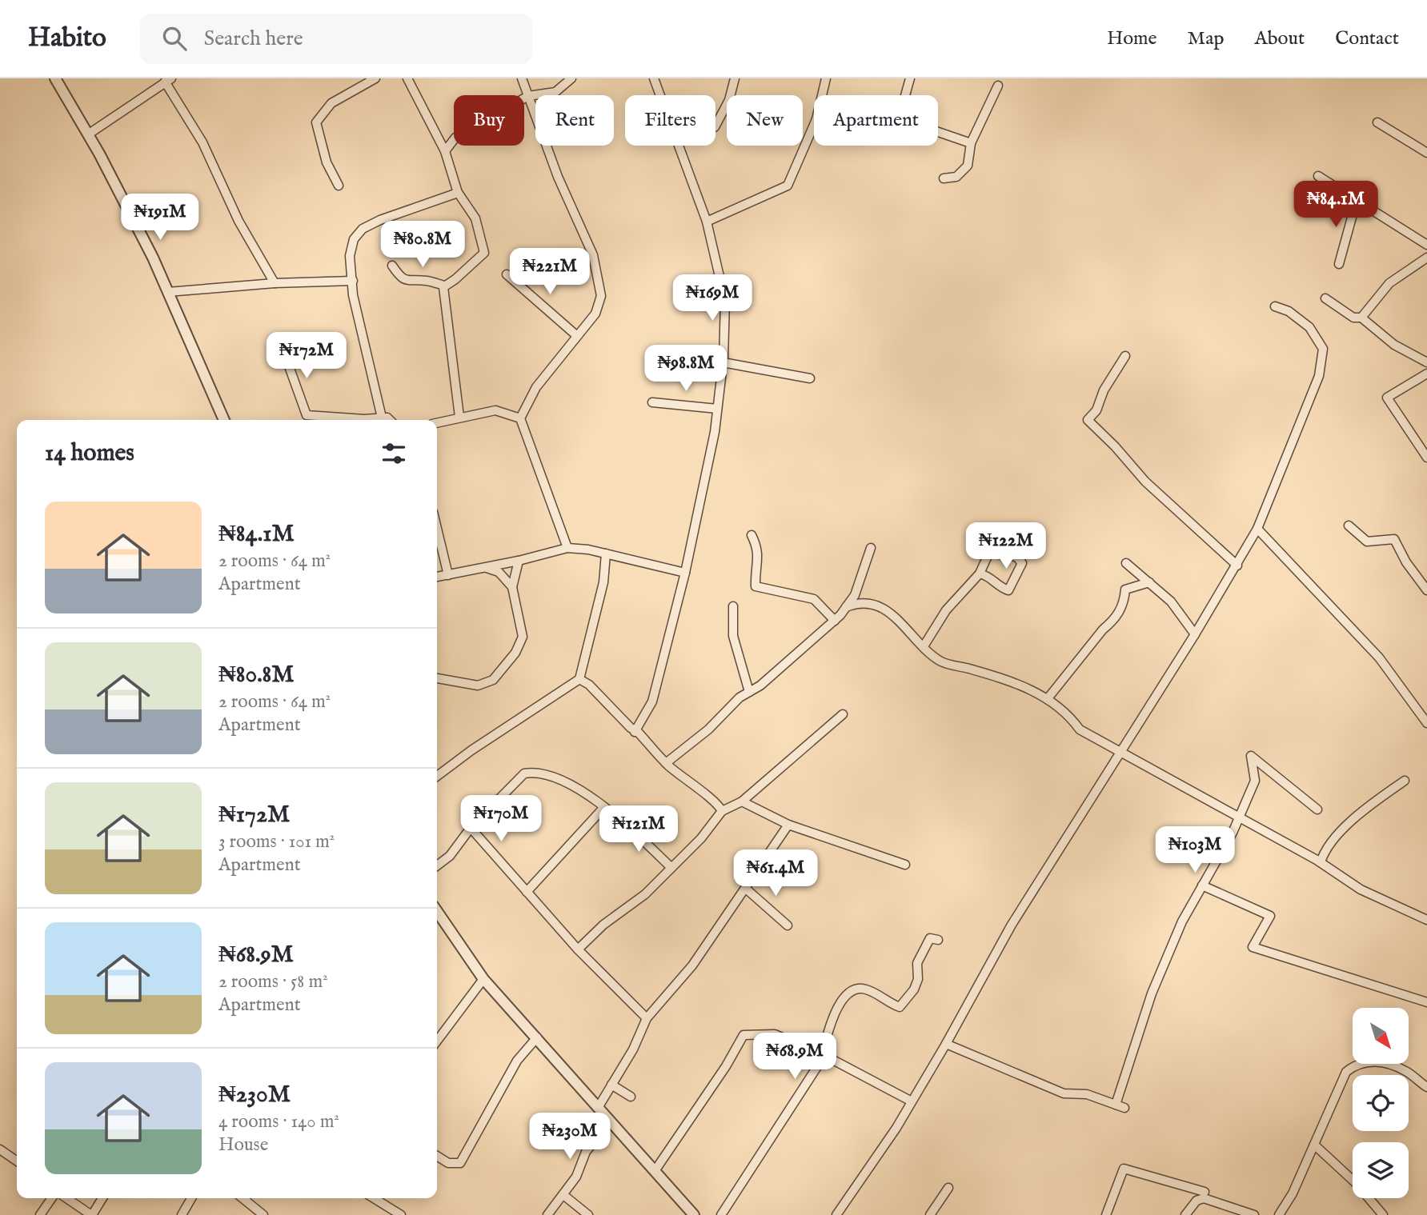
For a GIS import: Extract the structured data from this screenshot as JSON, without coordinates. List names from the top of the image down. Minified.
{"north":"bottom right","page":{"header":"Habito","search":"Search here","nav":["Home","Map","About","Contact"],"chip":["Buy","Rent","Filters","New","Apartment"],"price":["₦84.1M","₦191M","₦80.8M","₦221M","₦169M","₦172M","₦98.8M","₦122M","₦170M","₦121M","₦103M","₦61.4M","₦68.9M","₦230M"],"heading":"14 homes","list":[{"name":"₦84.1M","note":"2 rooms · 64 m² · Apartment"},{"name":"₦80.8M","note":"2 rooms · 64 m² · Apartment"},{"name":"₦172M","note":"3 rooms · 101 m² · Apartment"},{"name":"₦68.9M","note":"2 rooms · 58 m² · Apartment"},{"name":"₦230M","note":"4 rooms · 140 m² · House"}]}}
